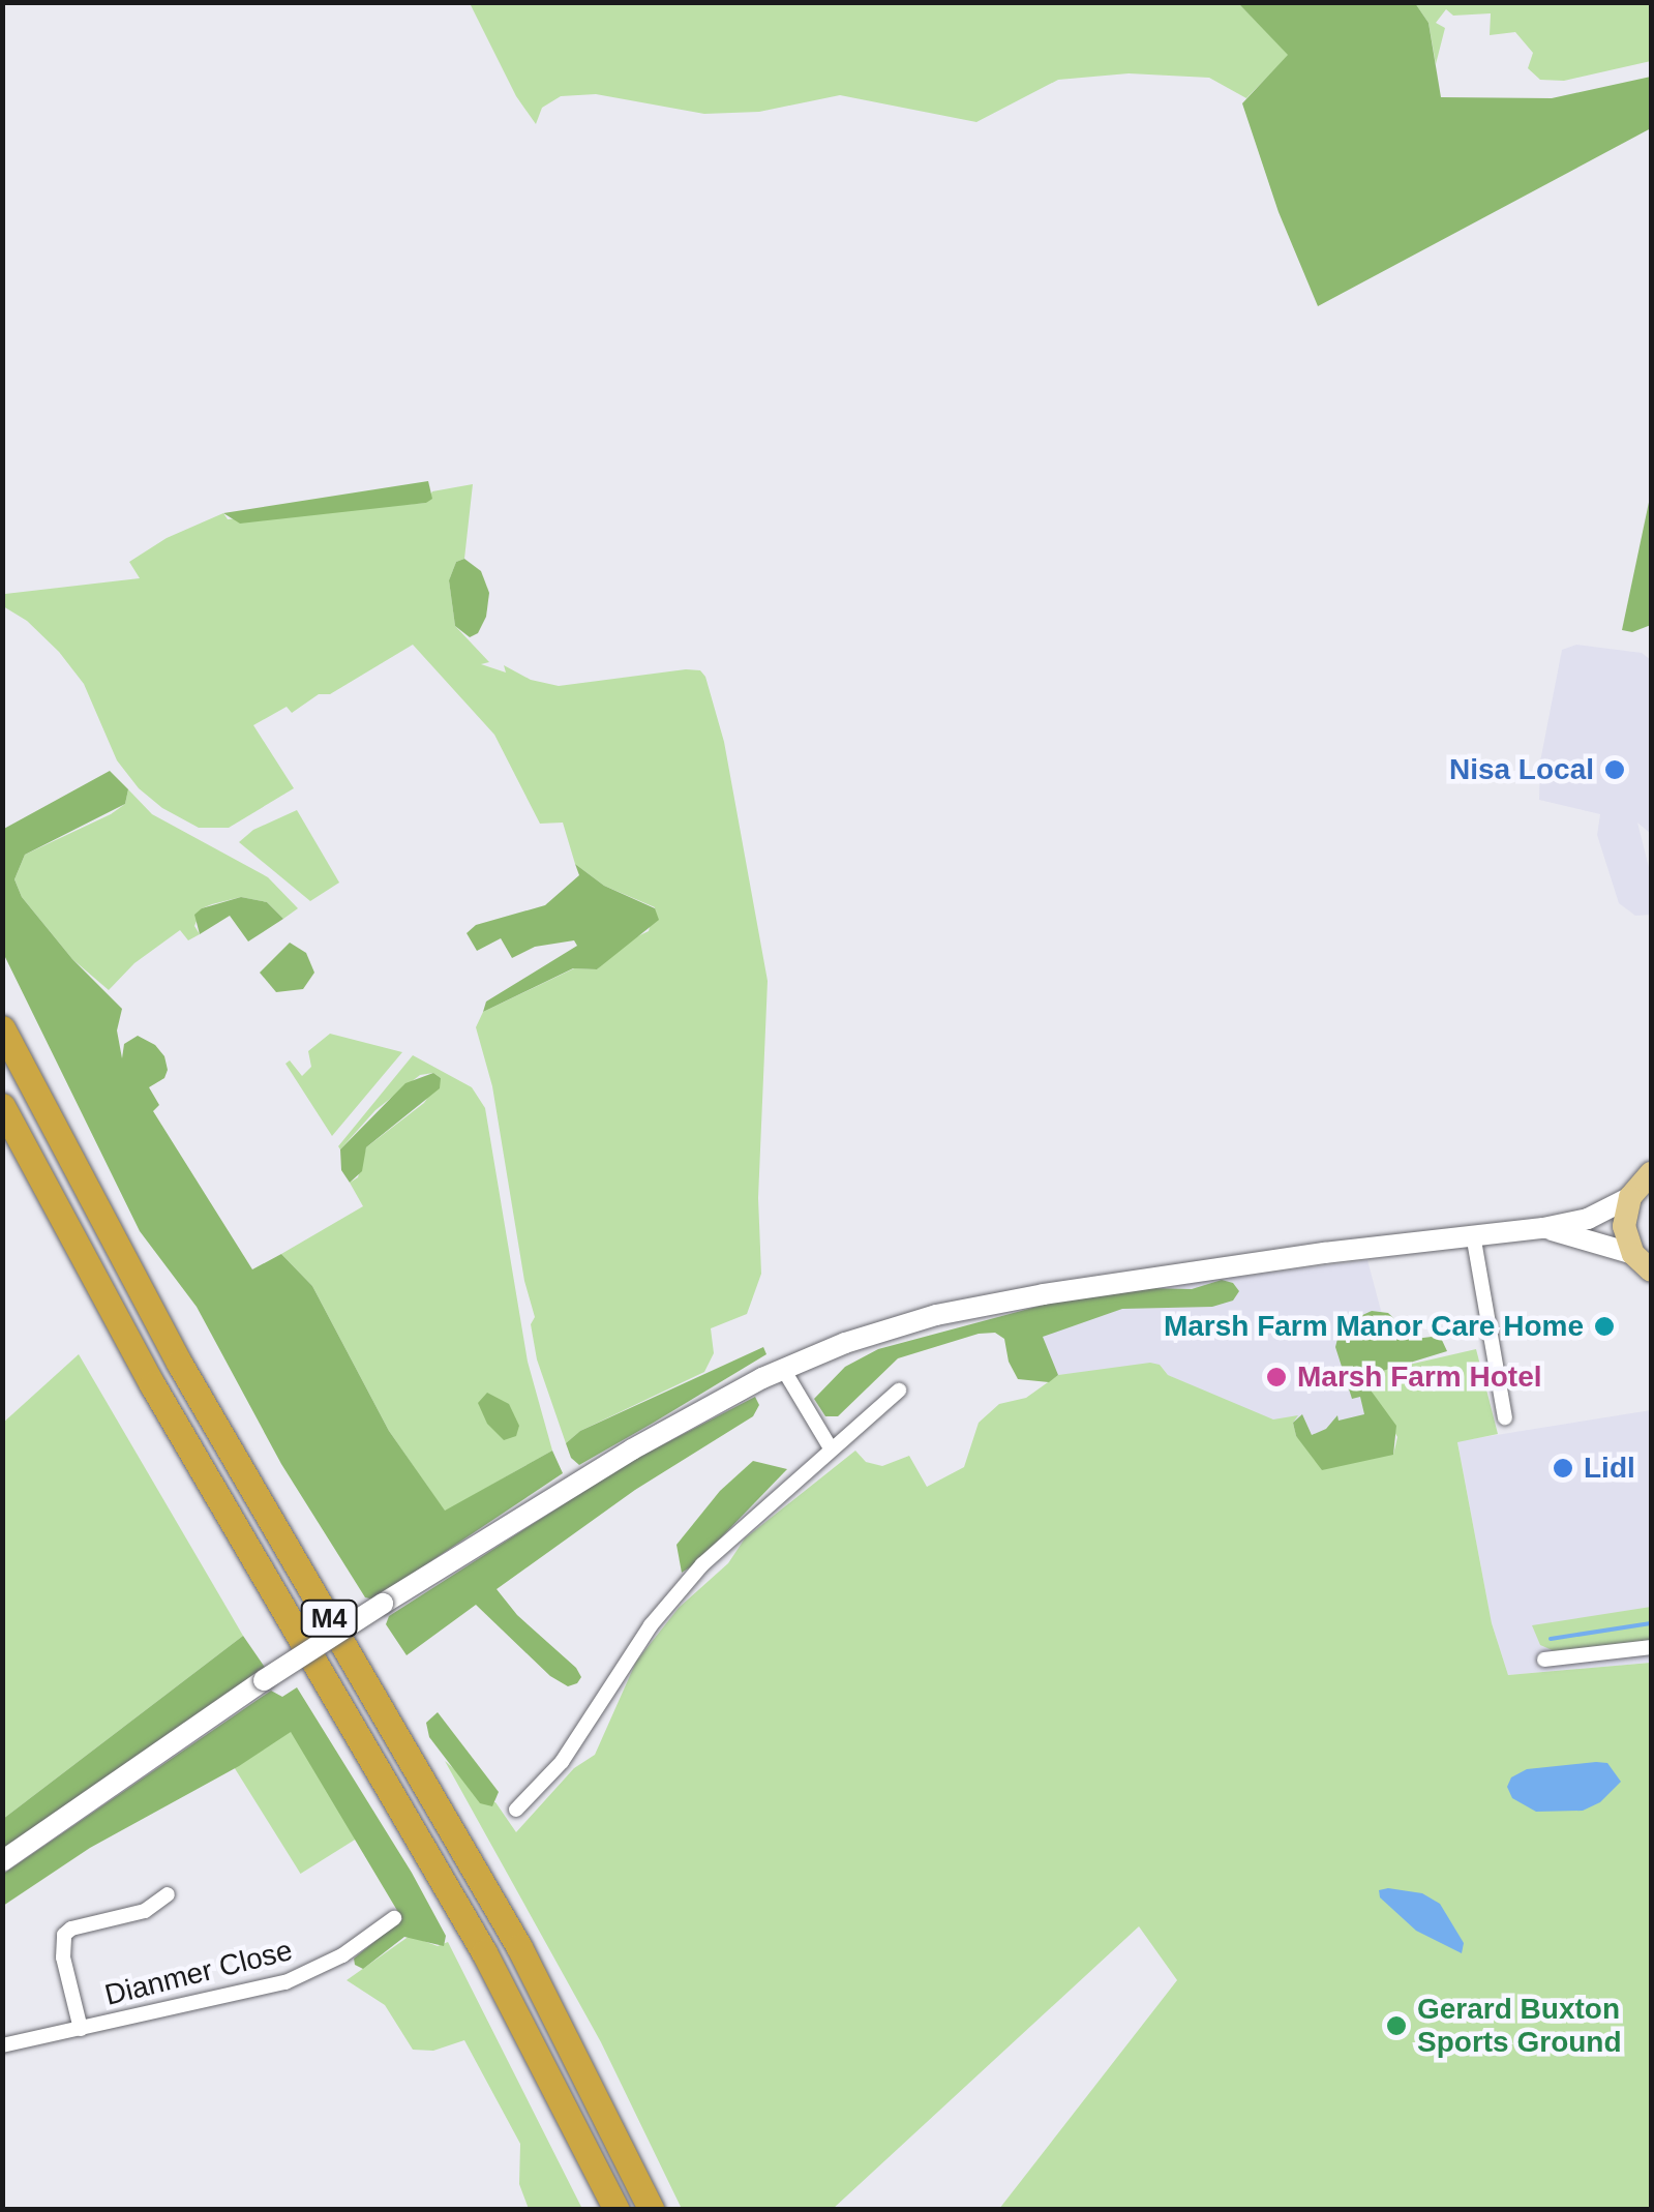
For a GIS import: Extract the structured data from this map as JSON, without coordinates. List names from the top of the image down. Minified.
{"streets":{"highway":["M4"],"street":["Dianmer Close"]},"places":["Nisa Local","Marsh Farm Manor Care Home","Marsh Farm Hotel","Lidl","Gerard Buxton Sports Ground"]}
